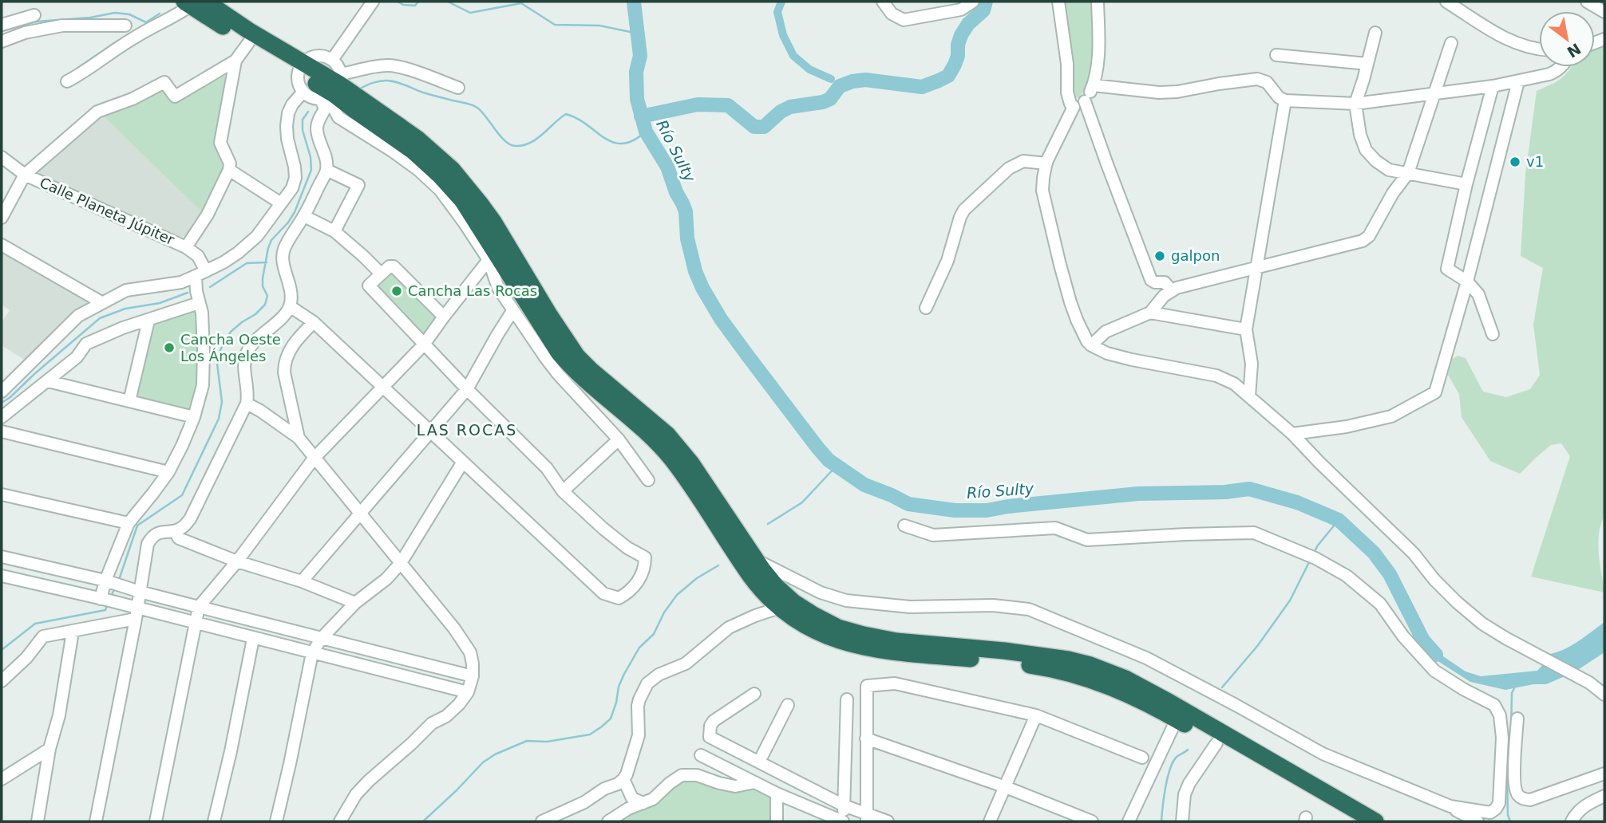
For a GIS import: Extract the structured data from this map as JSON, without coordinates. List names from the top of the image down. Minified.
{"streets":{"street":["Calle Planeta Júpiter"]},"districts":["LAS ROCAS"],"water":["Río Sulty"],"places":["v1","galpon","Cancha Las Rocas","Cancha Oeste Los Ángeles"],"north":"bottom right"}
